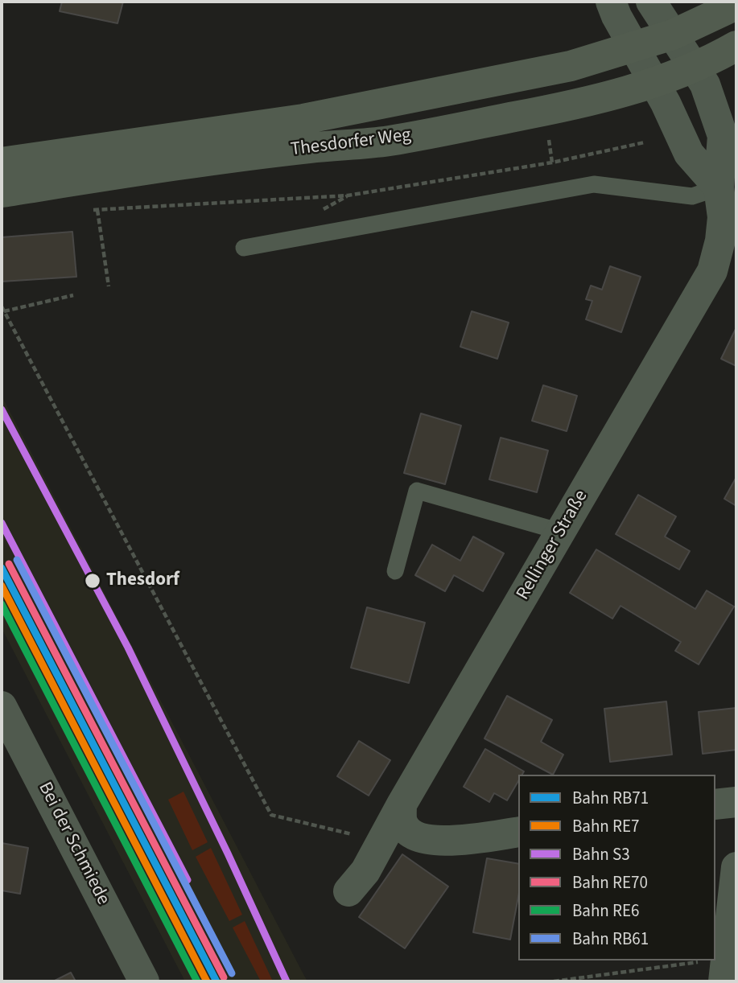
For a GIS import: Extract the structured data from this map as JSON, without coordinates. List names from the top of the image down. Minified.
{"streets":{"street":["Thesdorfer Weg","Rellinger Straße","Bei der Schmiede"]},"crossings":[["Thesdorfer Weg","Rellinger Straße"]],"places":["Thesdorf"],"lines":["rail line S3","rail line RB61","rail line RE70","rail line RB71","rail line RE7","rail line RE6"],"legend":["Bahn RB71","Bahn RE7","Bahn S3","Bahn RE70","Bahn RE6","Bahn RB61"]}
